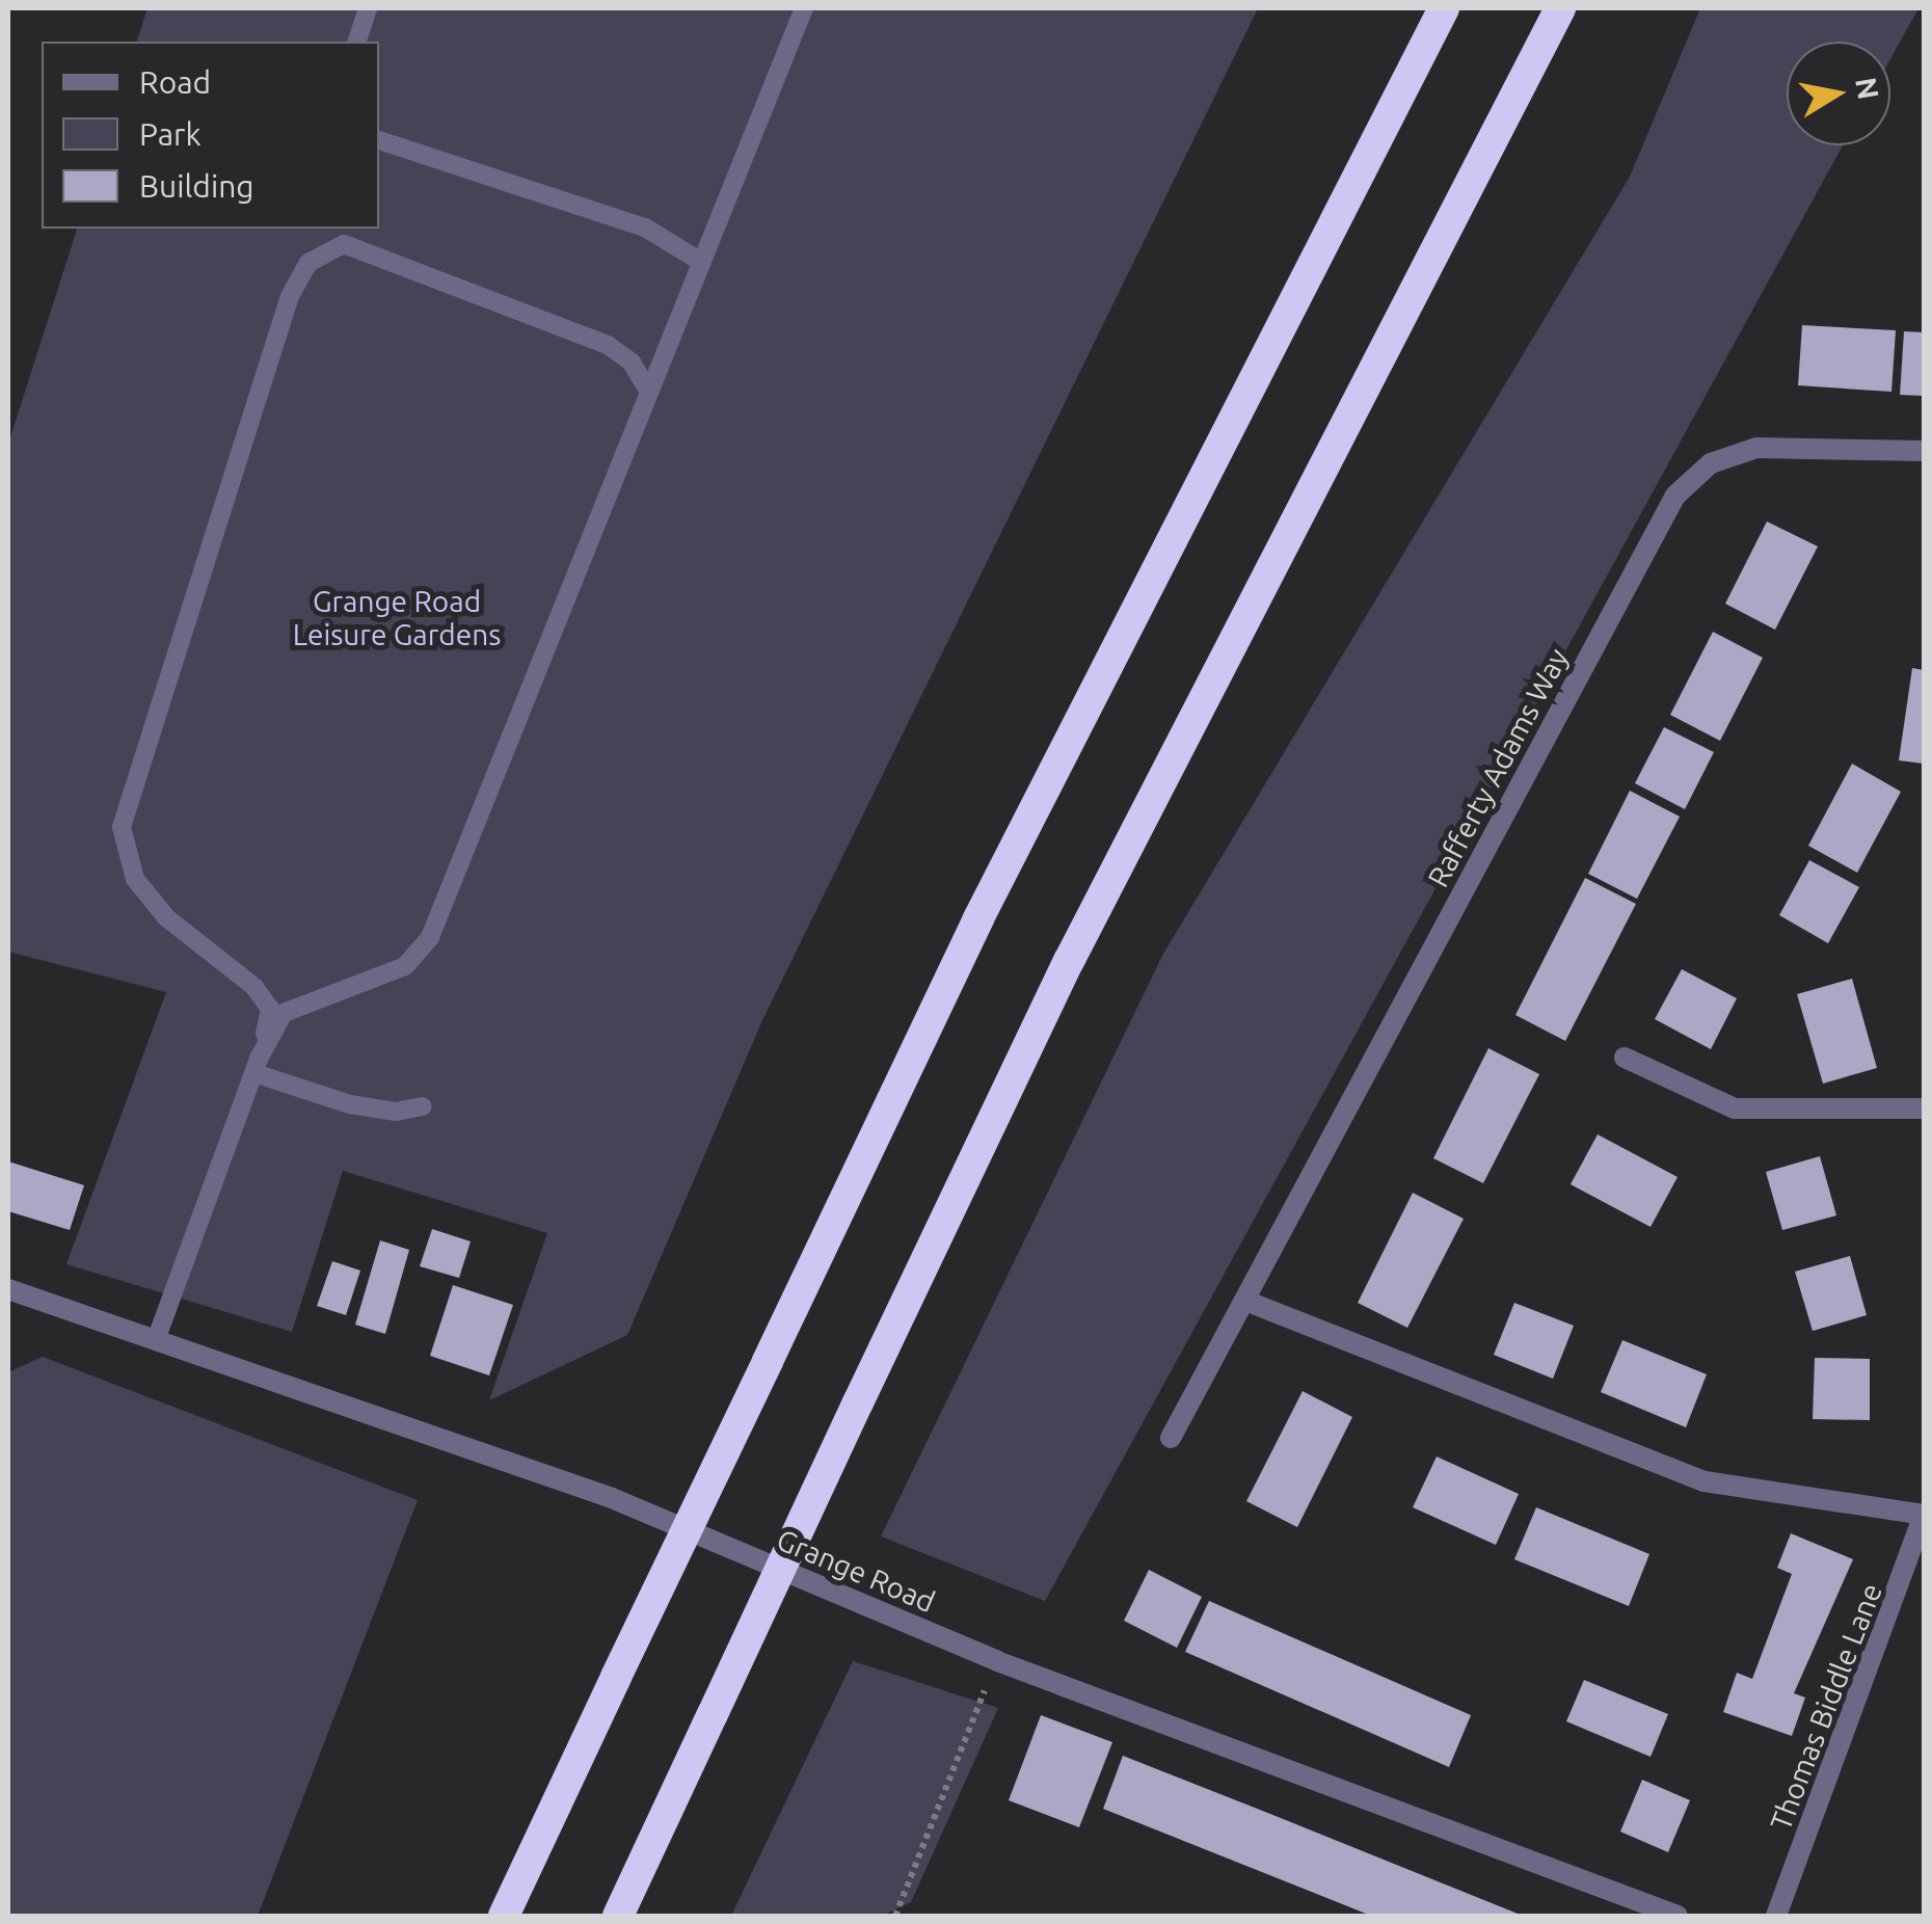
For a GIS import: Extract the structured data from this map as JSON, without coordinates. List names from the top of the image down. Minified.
{"streets":{"street":["Rafferty Adams Way","Grange Road","Thomas Biddle Lane"]},"parks":["Grange Road Leisure Gardens"],"legend":["Road","Park","Building"],"north":"right"}
